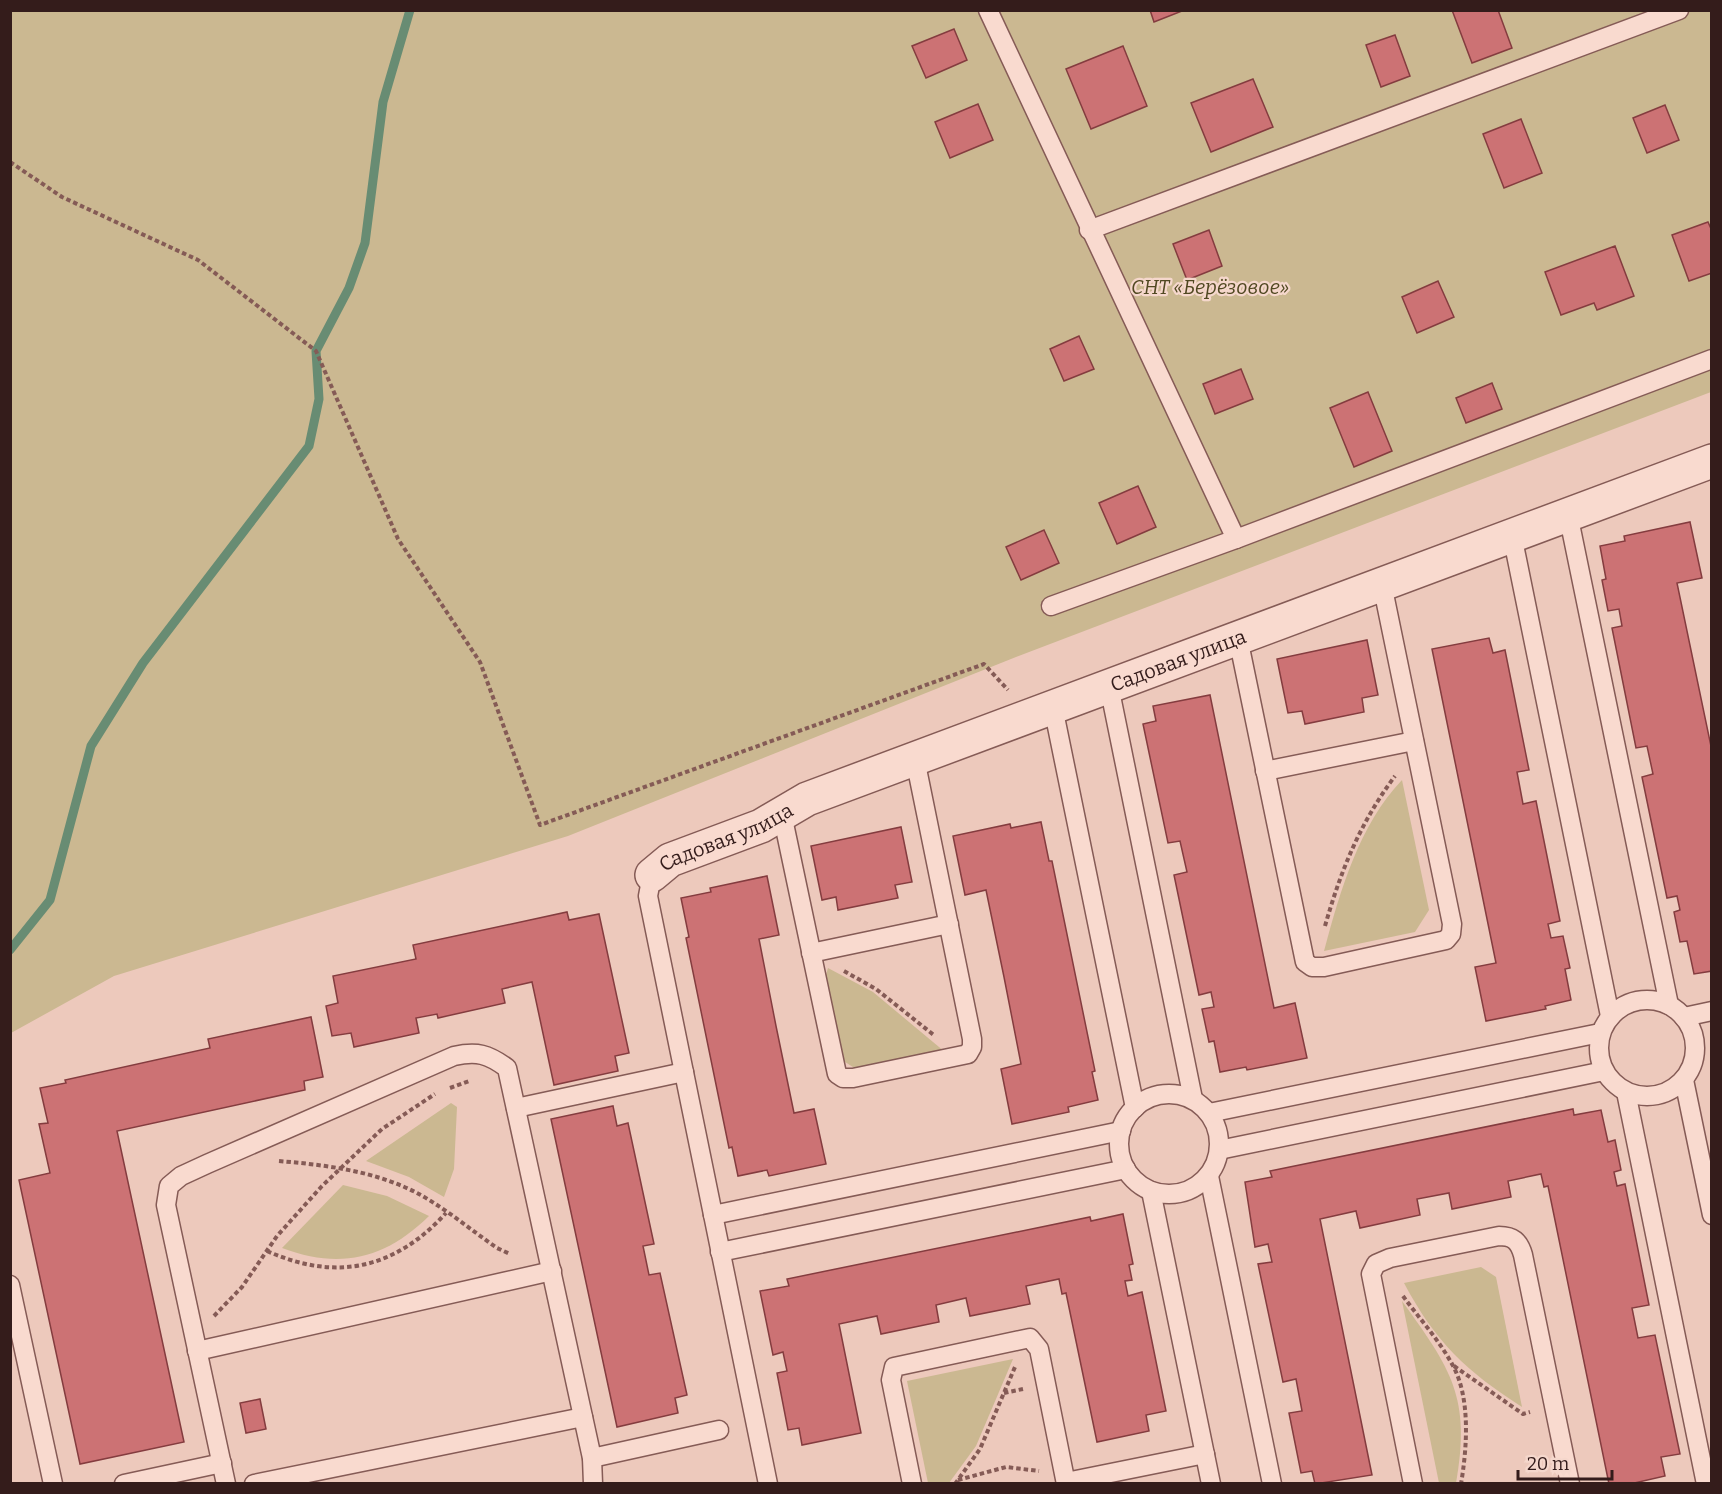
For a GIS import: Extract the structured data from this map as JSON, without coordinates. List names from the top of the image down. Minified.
{"streets":{"street":["Садовая улица"]},"parks":["СНТ «Берёзовое»"],"scale_bar":"20 m"}
